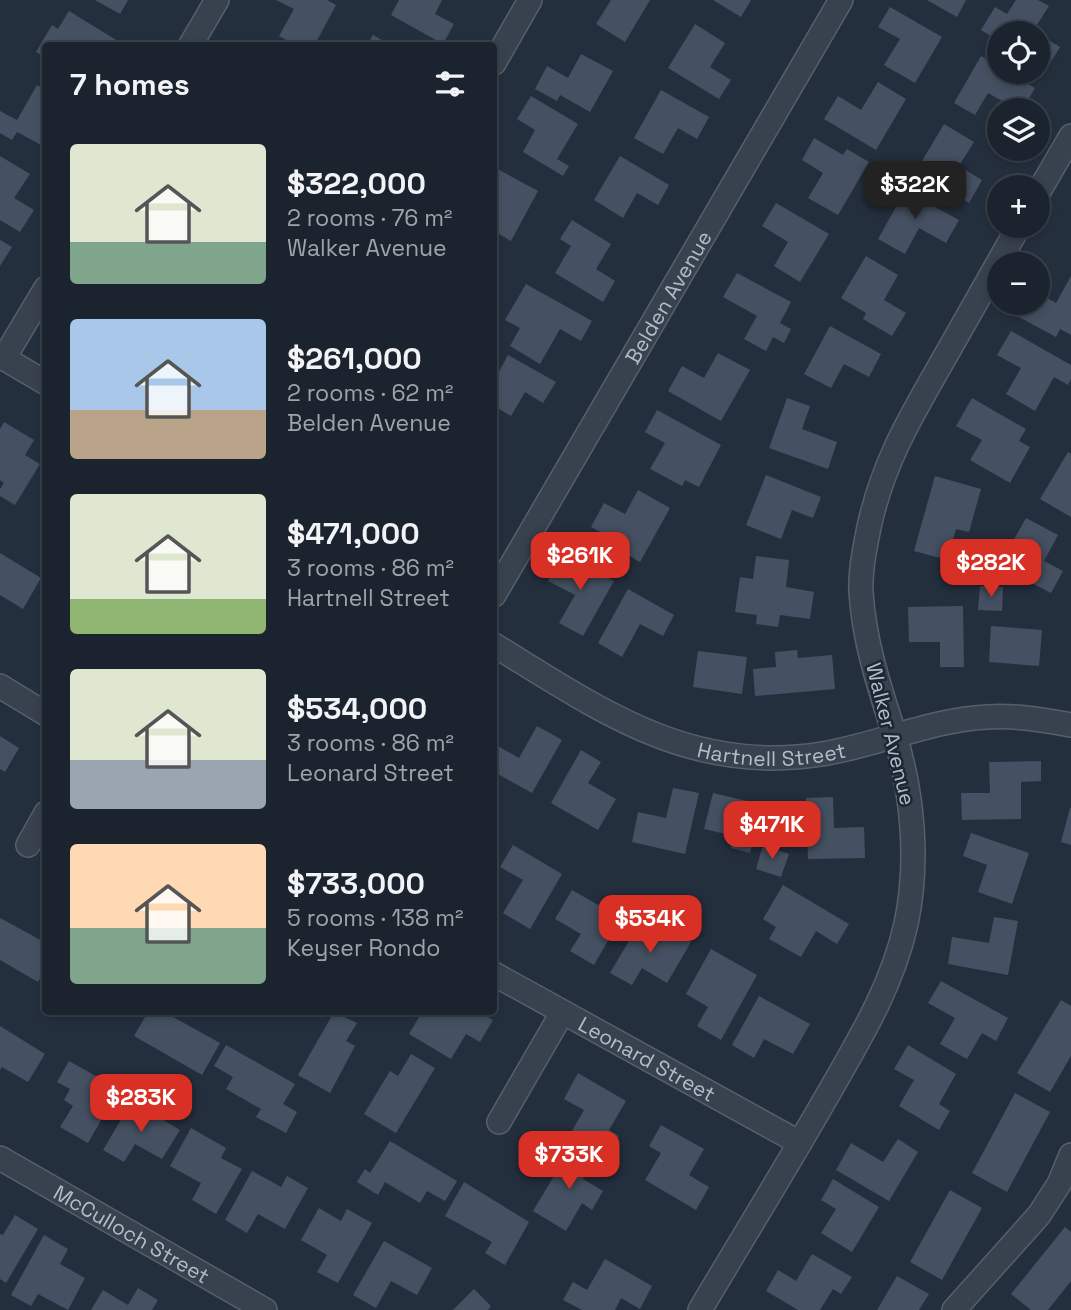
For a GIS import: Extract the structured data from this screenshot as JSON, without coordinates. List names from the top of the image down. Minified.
{"streets":{"street":["Belden Avenue","Walker Avenue","Hartnell Street","Leonard Street","McCulloch Street"]},"crossings":[["Walker Avenue","Hartnell Street"],["Walker Avenue","Leonard Street"]],"page":{"map_buttons":["+","−"],"heading":"7 homes","list":[{"name":"$322,000","note":"2 rooms · 76 m² · Walker Avenue"},{"name":"$261,000","note":"2 rooms · 62 m² · Belden Avenue"},{"name":"$471,000","note":"3 rooms · 86 m² · Hartnell Street"},{"name":"$534,000","note":"3 rooms · 86 m² · Leonard Street"},{"name":"$733,000","note":"5 rooms · 138 m² · Keyser Rondo"}],"price":["$322K","$261K","$282K","$471K","$534K","$283K","$733K"]}}
